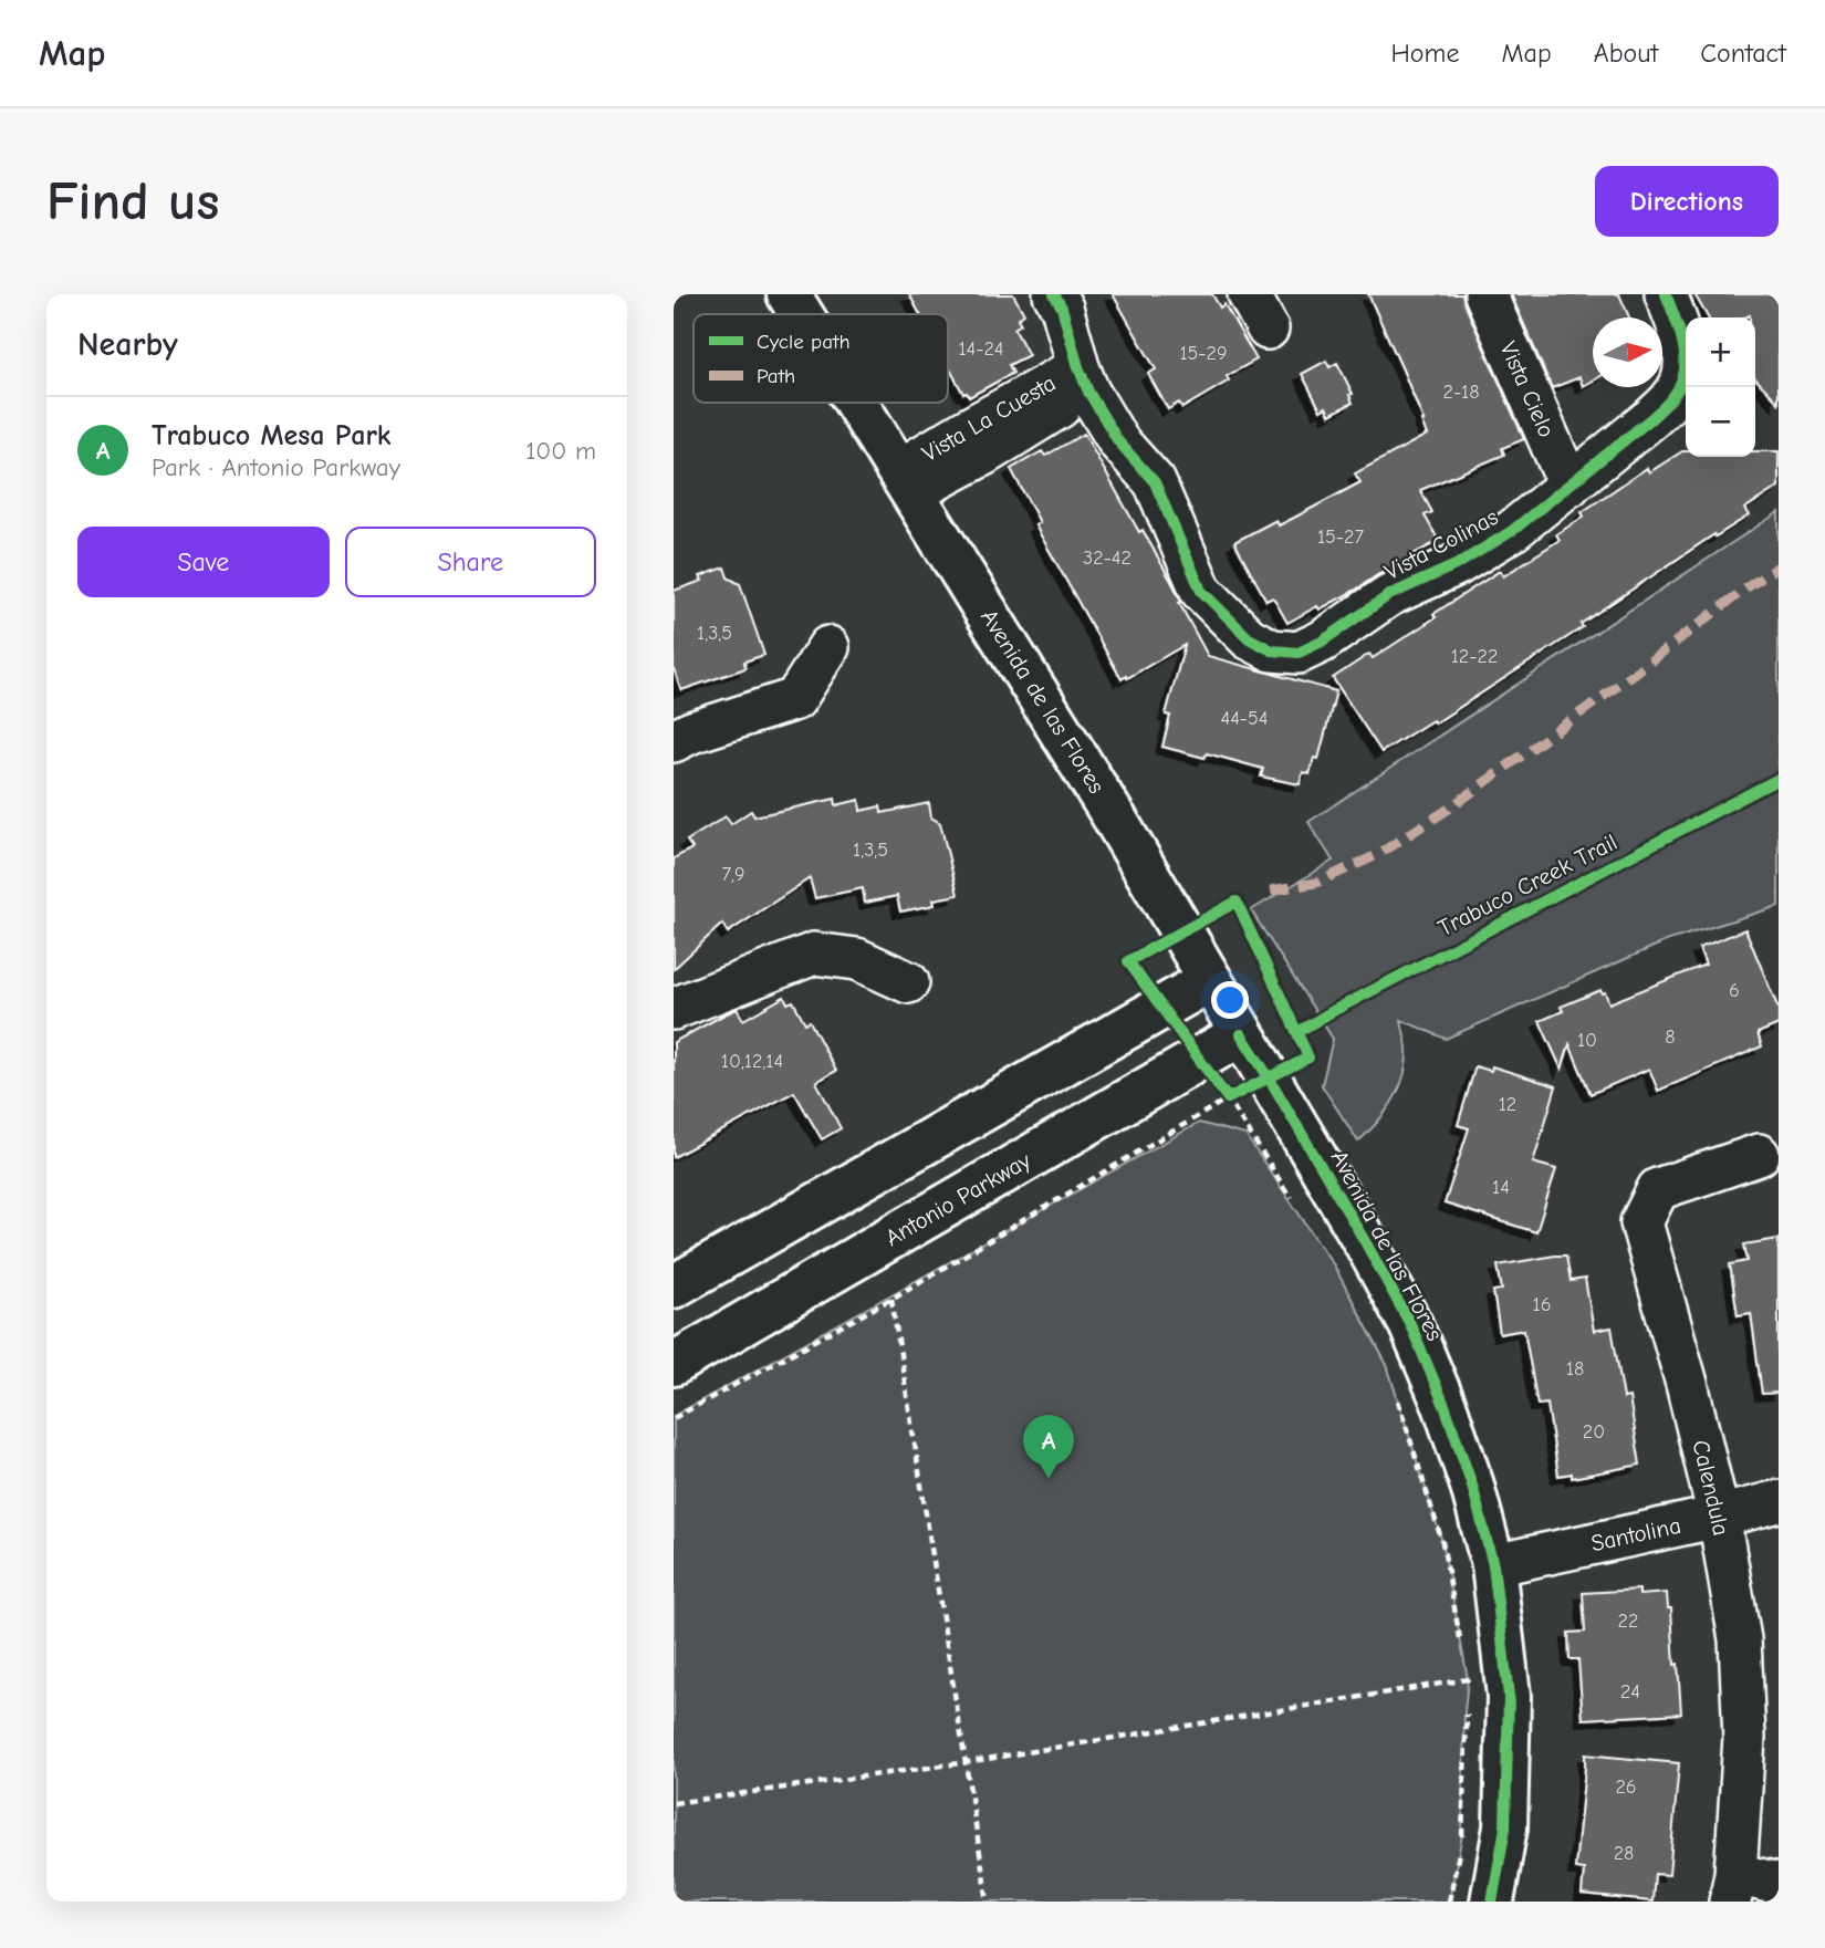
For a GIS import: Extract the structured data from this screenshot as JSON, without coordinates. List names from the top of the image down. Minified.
{"streets":{"main road":["Avenida de las Flores","Antonio Parkway"],"street":["Vista Cielo","Vista La Cuesta","Vista Colinas","Calendula","Santolina"],"cycle path":["Trabuco Creek Trail"]},"crossings":[["Vista Cielo","Vista Colinas"],["Vista La Cuesta","Vista Colinas"],["Vista La Cuesta","Avenida de las Flores"],["Avenida de las Flores","Antonio Parkway"],["Avenida de las Flores","Santolina"],["Calendula","Santolina"]],"house_numbers":["14-24","15-29","2-18","15-27","32-42","1,3,5","12-22","44-54","1,3,5","7,9","6","8","10","10,12,14","12","14","16","18","20","22","24","26","28"],"legend":["Cycle path","Path"],"north":"right","page":{"header":"Map","nav":["Home","Map","About","Contact"],"buttons":["Directions",["Save","Share"]],"title":"Find us","heading":"Nearby","map_buttons":["+","−"],"list":[{"mark":"A","name":"Trabuco Mesa Park","note":"Park · Antonio Parkway","value":"100 m"}],"pins":"A"}}
